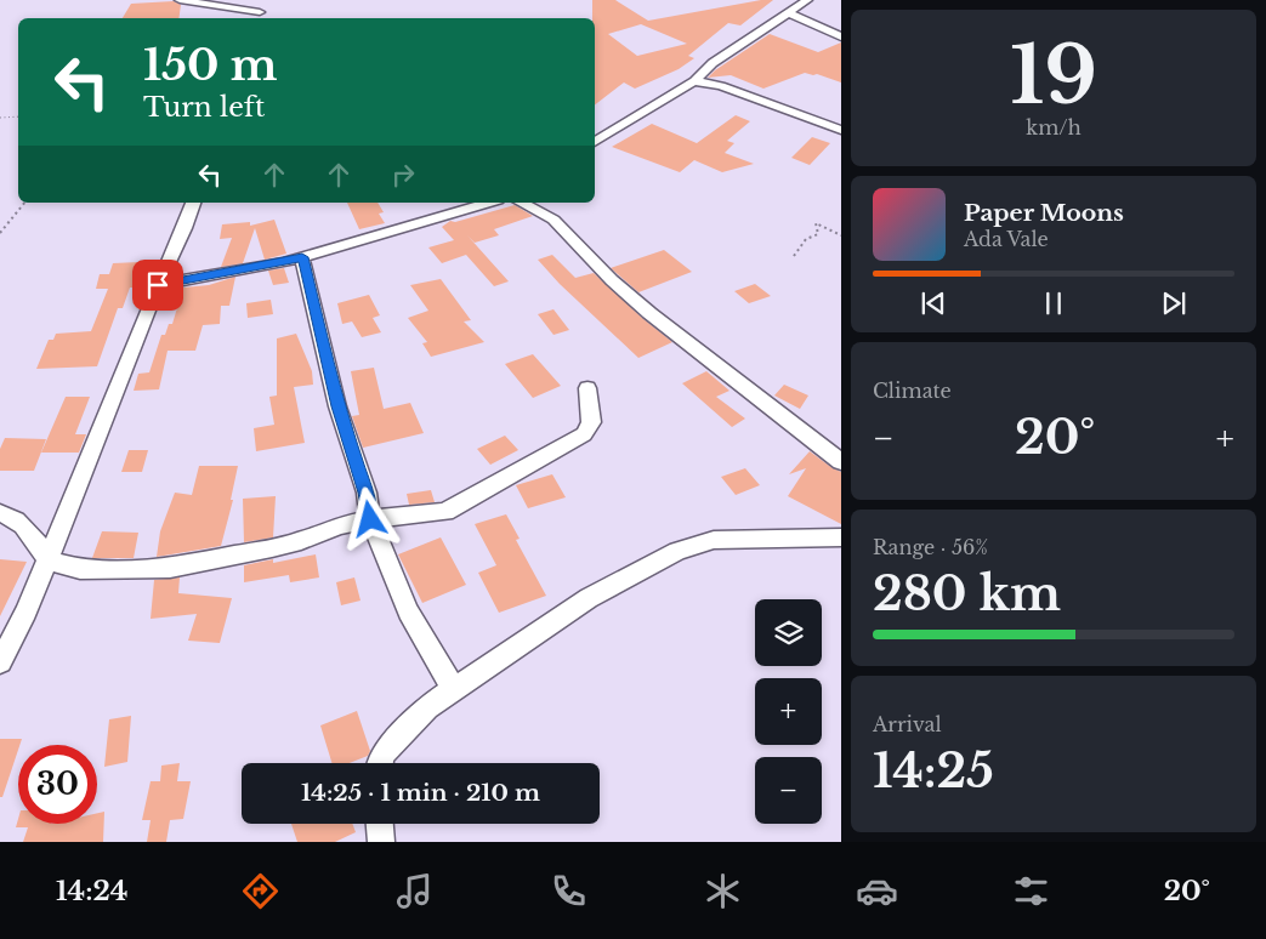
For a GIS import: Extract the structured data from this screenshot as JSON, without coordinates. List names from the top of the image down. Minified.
{"page":{"tile":[["19","km/h"],"Climate",["Range · 56%","280 km"],["Arrival","14:25"]],"turn":["150 m","Turn left"],"song":["Paper Moons","Ada Vale"],"heat":["−","20°","+"],"map_buttons":["+","−"],"limit":"30","trip":"14:25 · 1 min · 210 m","tabs":["14:24","20°"]}}
